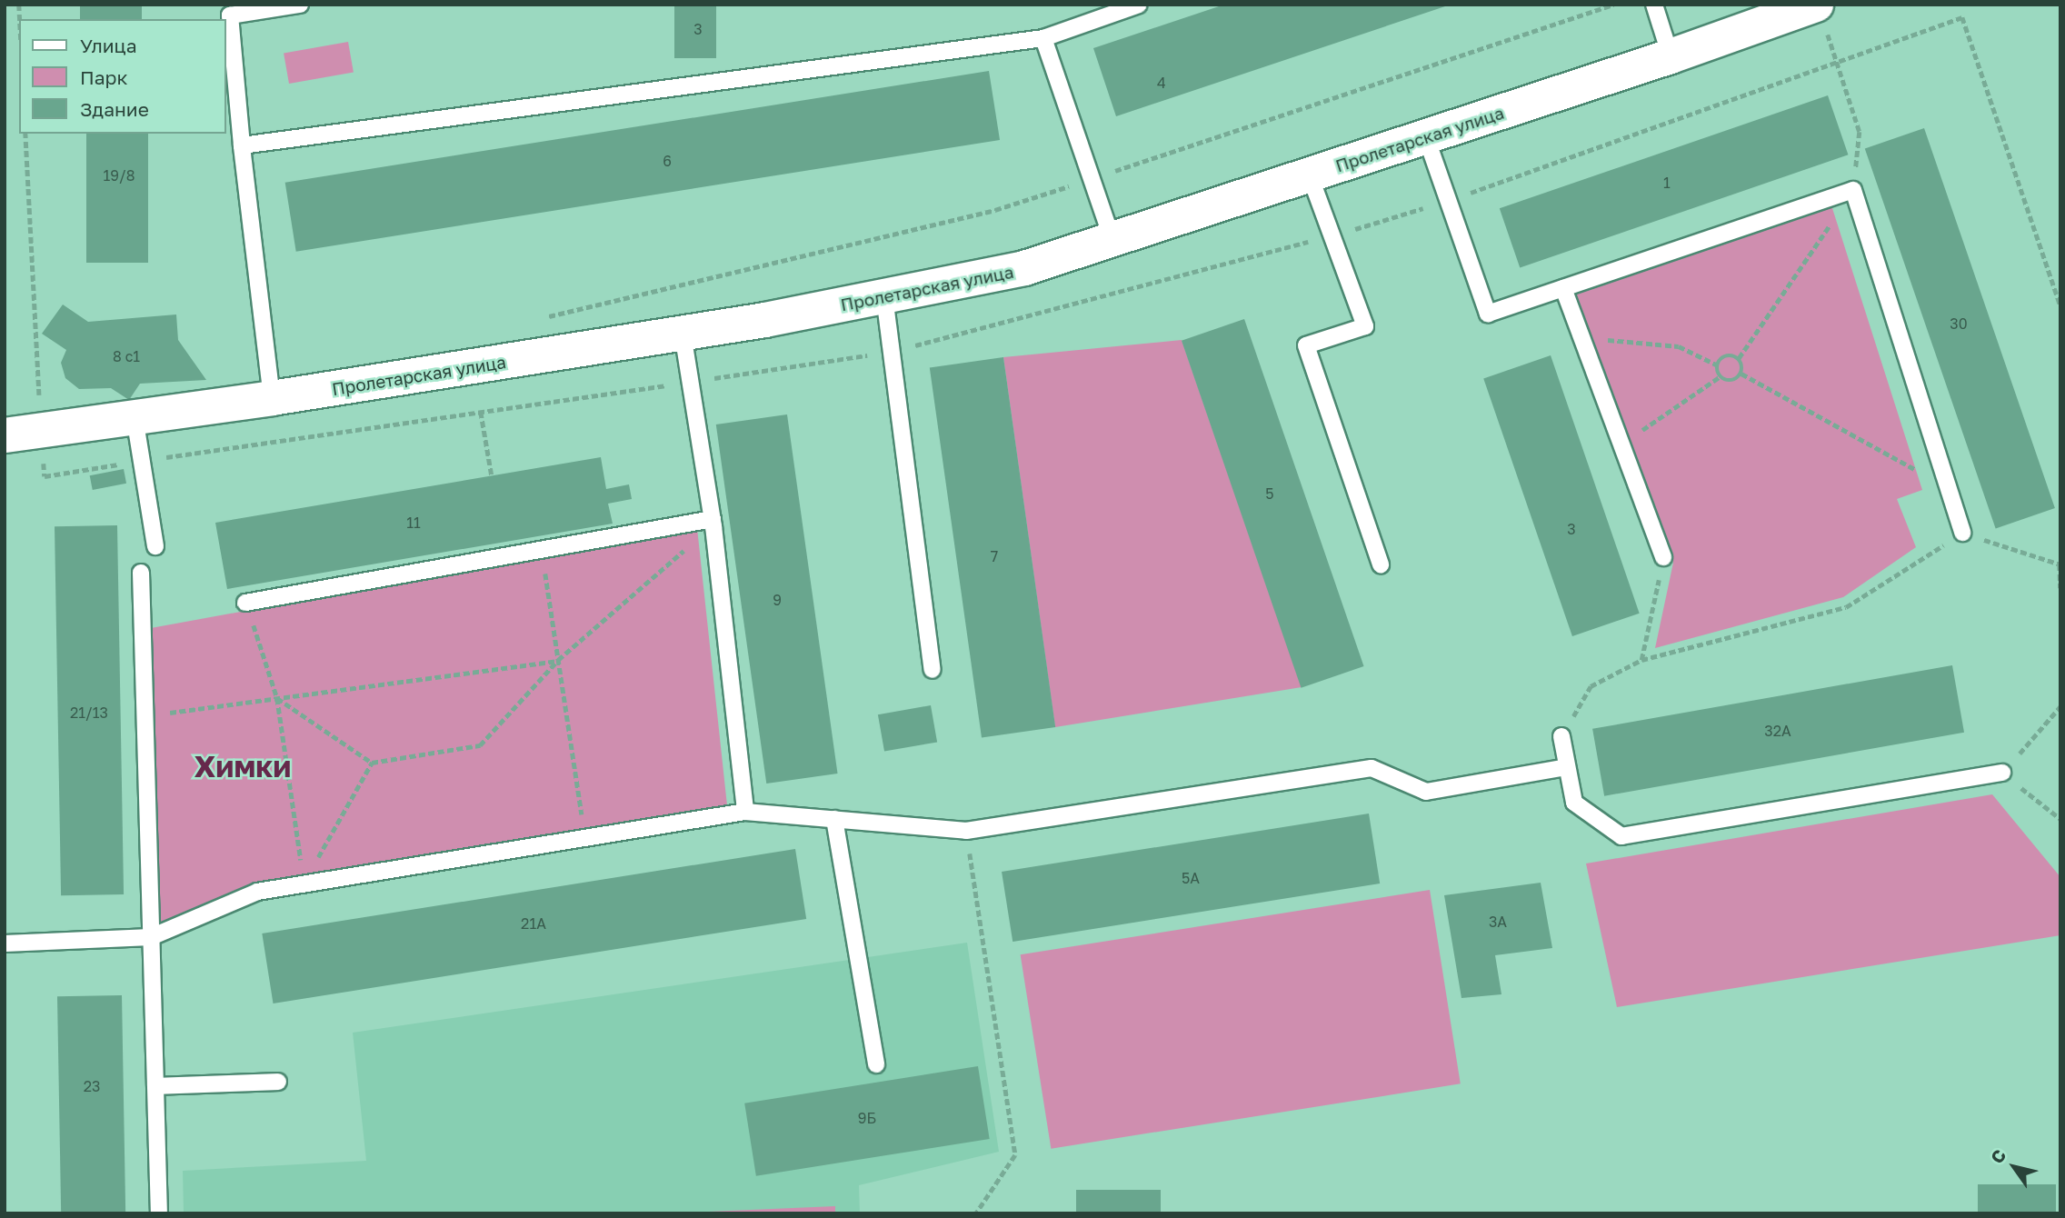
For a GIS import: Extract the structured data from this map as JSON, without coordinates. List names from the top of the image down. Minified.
{"streets":{"street":["Пролетарская улица"]},"districts":["Химки"],"house_numbers":["3","4","6","19/8","1","30","8 с1","5","11","3","7","9","21/13","32А","5А","3А","21А","23","9Б"],"legend":["Улица","Парк","Здание"],"north":"top left"}
